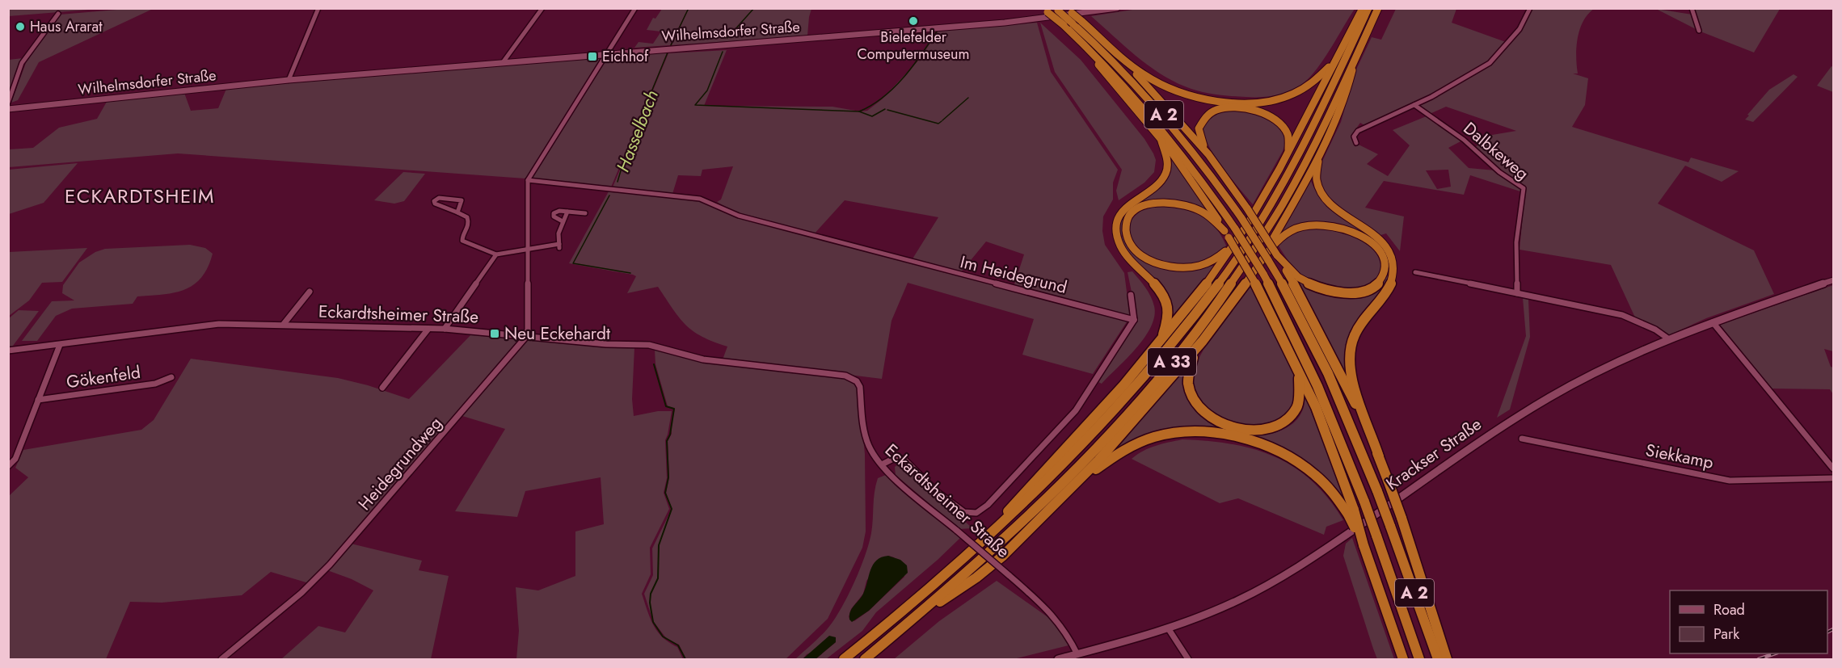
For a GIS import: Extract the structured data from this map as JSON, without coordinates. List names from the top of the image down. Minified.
{"streets":{"highway":["A 2","A 33"],"street":["Wilhelmsdorfer Straße","Dalbkeweg","Im Heidegrund","Eckardtsheimer Straße","Gökenfeld","Krackser Straße","Siekkamp","Heidegrundweg"]},"crossings":[["Eckardtsheimer Straße","Krackser Straße"],["Eckardtsheimer Straße","Heidegrundweg"]],"districts":["ECKARDTSHEIM"],"water":["Hasselbach"],"places":{"other":["Bielefelder Computermuseum","Haus Ararat"],"transit":["Eichhof","Neu Eckehardt"]},"legend":["Road","Park"]}
